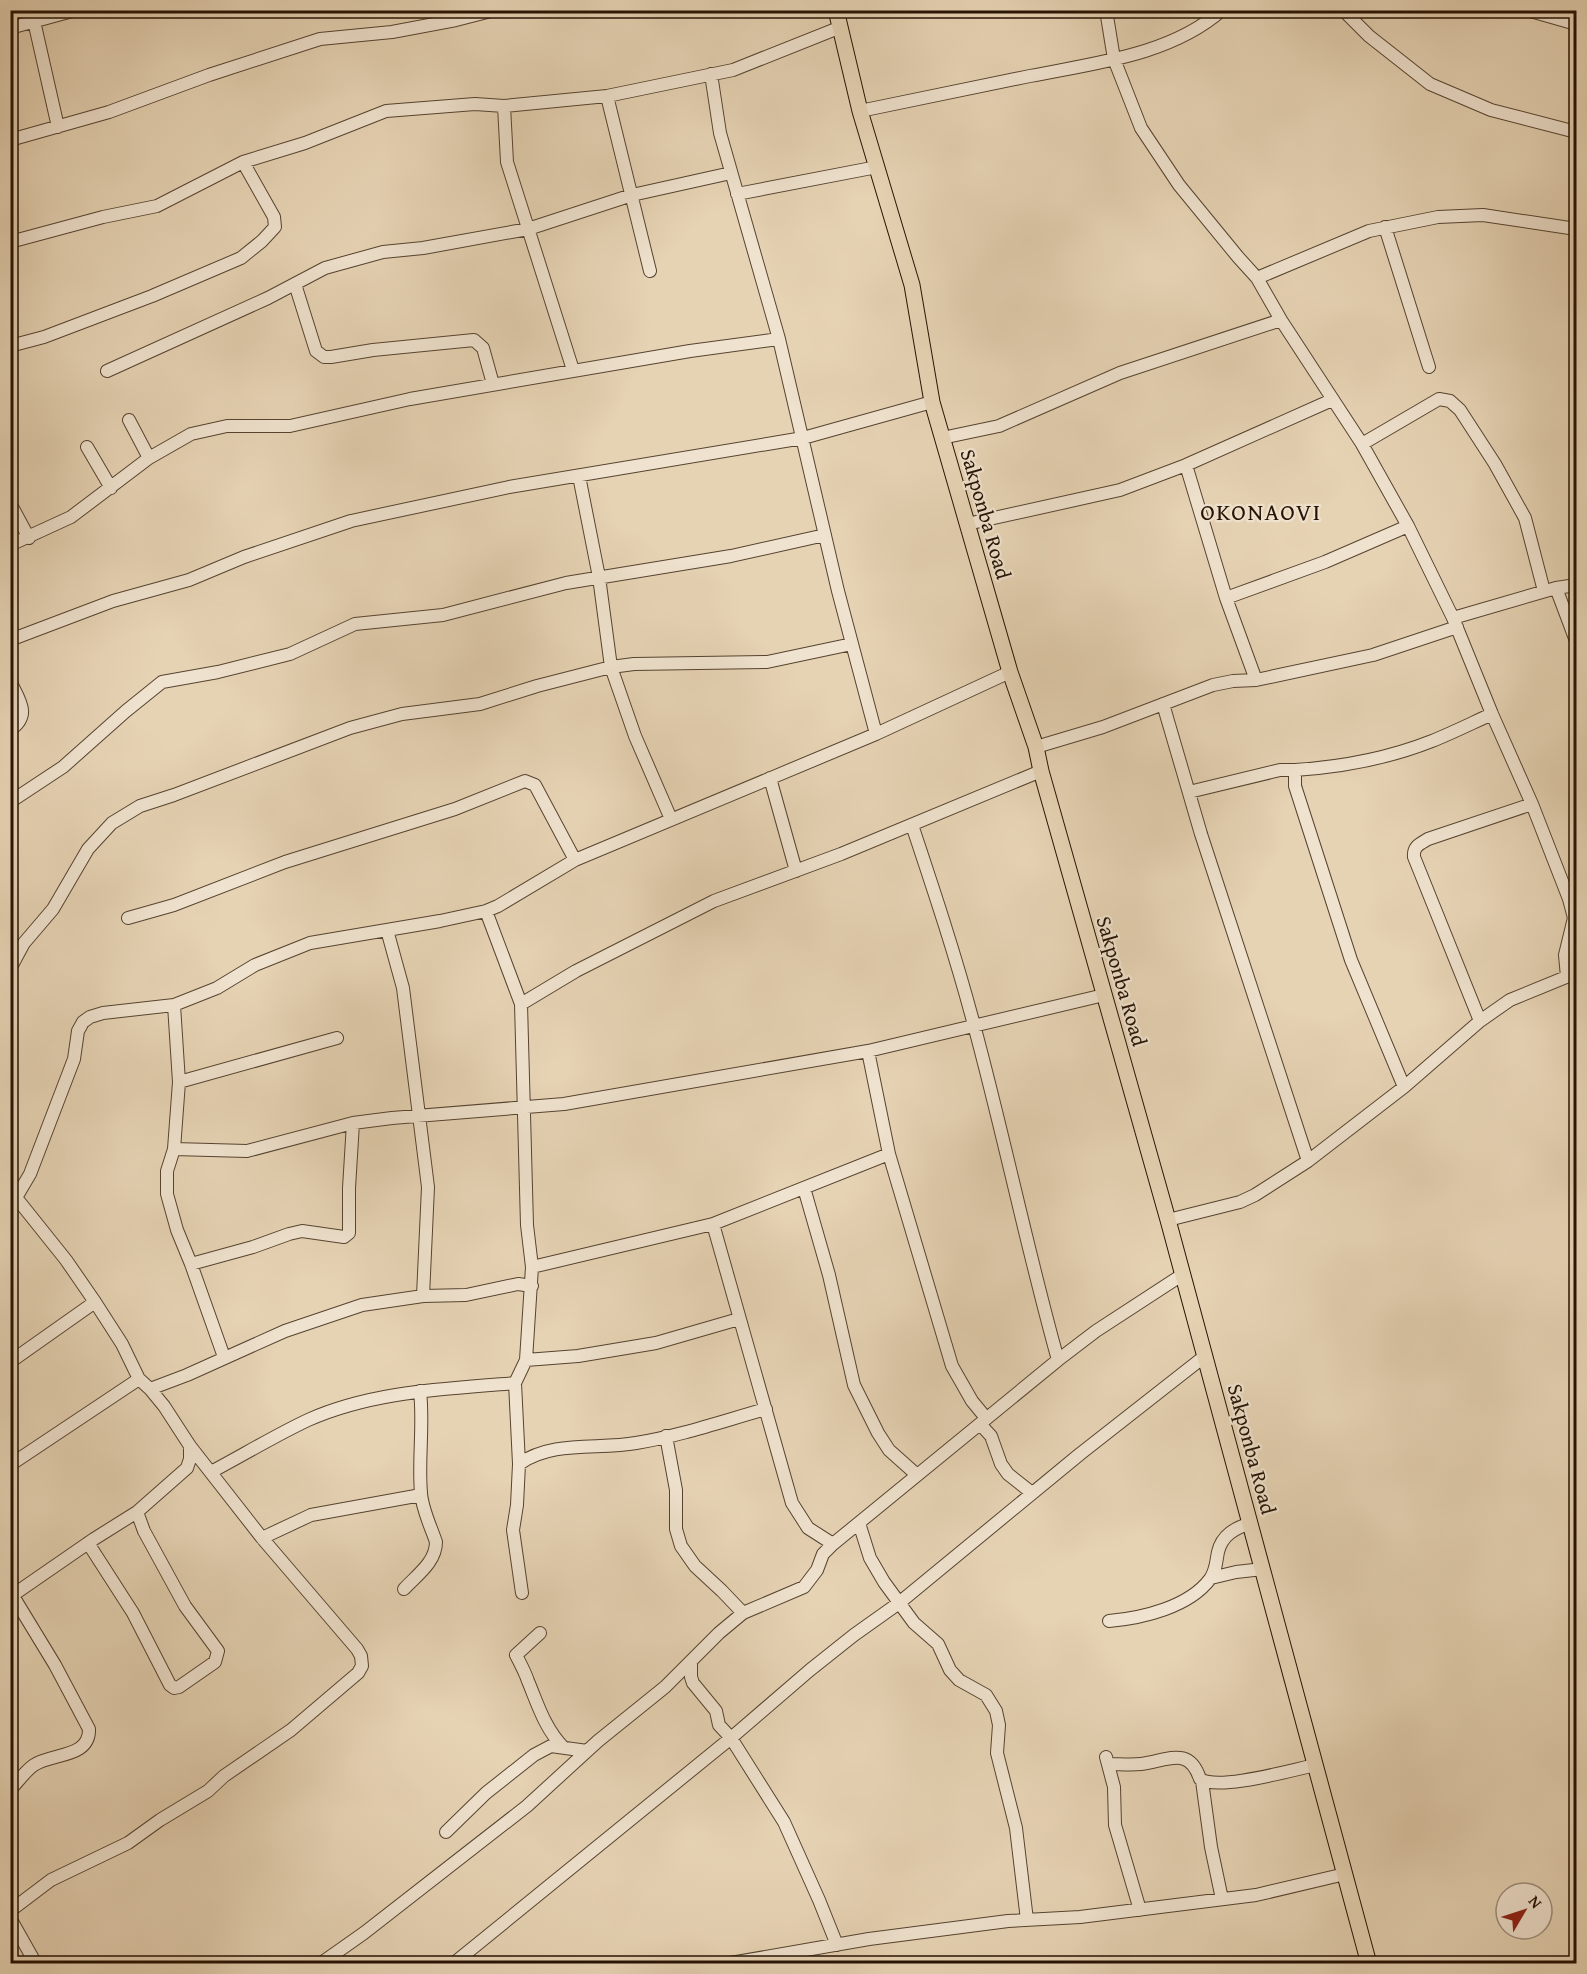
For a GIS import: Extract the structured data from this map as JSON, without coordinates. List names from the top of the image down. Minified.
{"streets":{"main road":["Sakponba Road"]},"districts":["OKONAOVI"],"north":"top right"}
